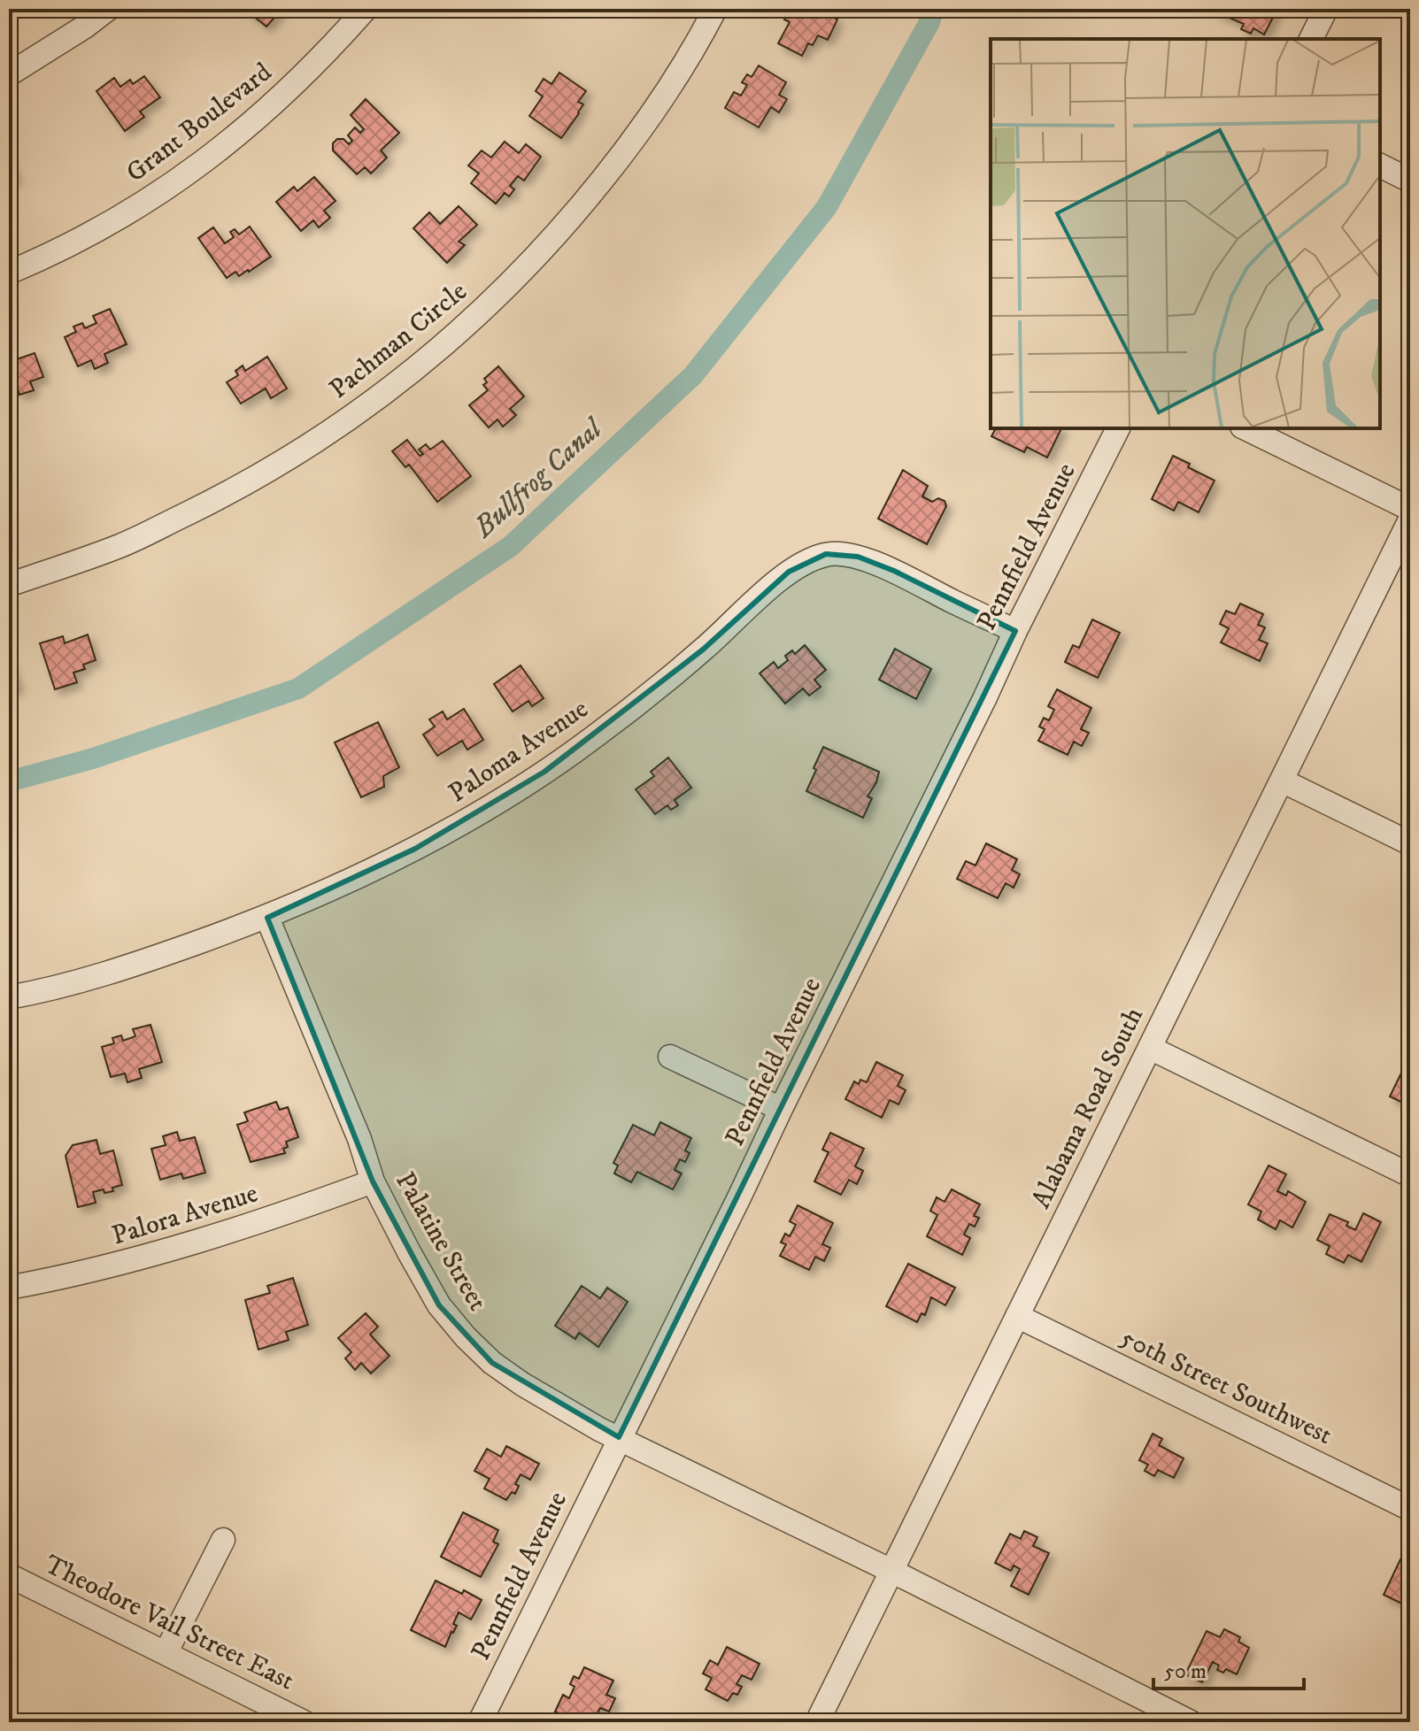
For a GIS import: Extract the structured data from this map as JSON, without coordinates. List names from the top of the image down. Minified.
{"streets":{"street":["Grant Boulevard","Pachman Circle","Pennfield Avenue","Paloma Avenue","Alabama Road South","Palora Avenue","Palatine Street","50th Street Southwest","Theodore Vail Street East"]},"crossings":[["Pennfield Avenue","Paloma Avenue"],["Pennfield Avenue","Palatine Street"],["Paloma Avenue","Palatine Street"],["Alabama Road South","Palatine Street"],["Alabama Road South","50th Street Southwest"],["Palora Avenue","Palatine Street"]],"water":["Bullfrog Canal"],"scale_bar":"50 m"}
